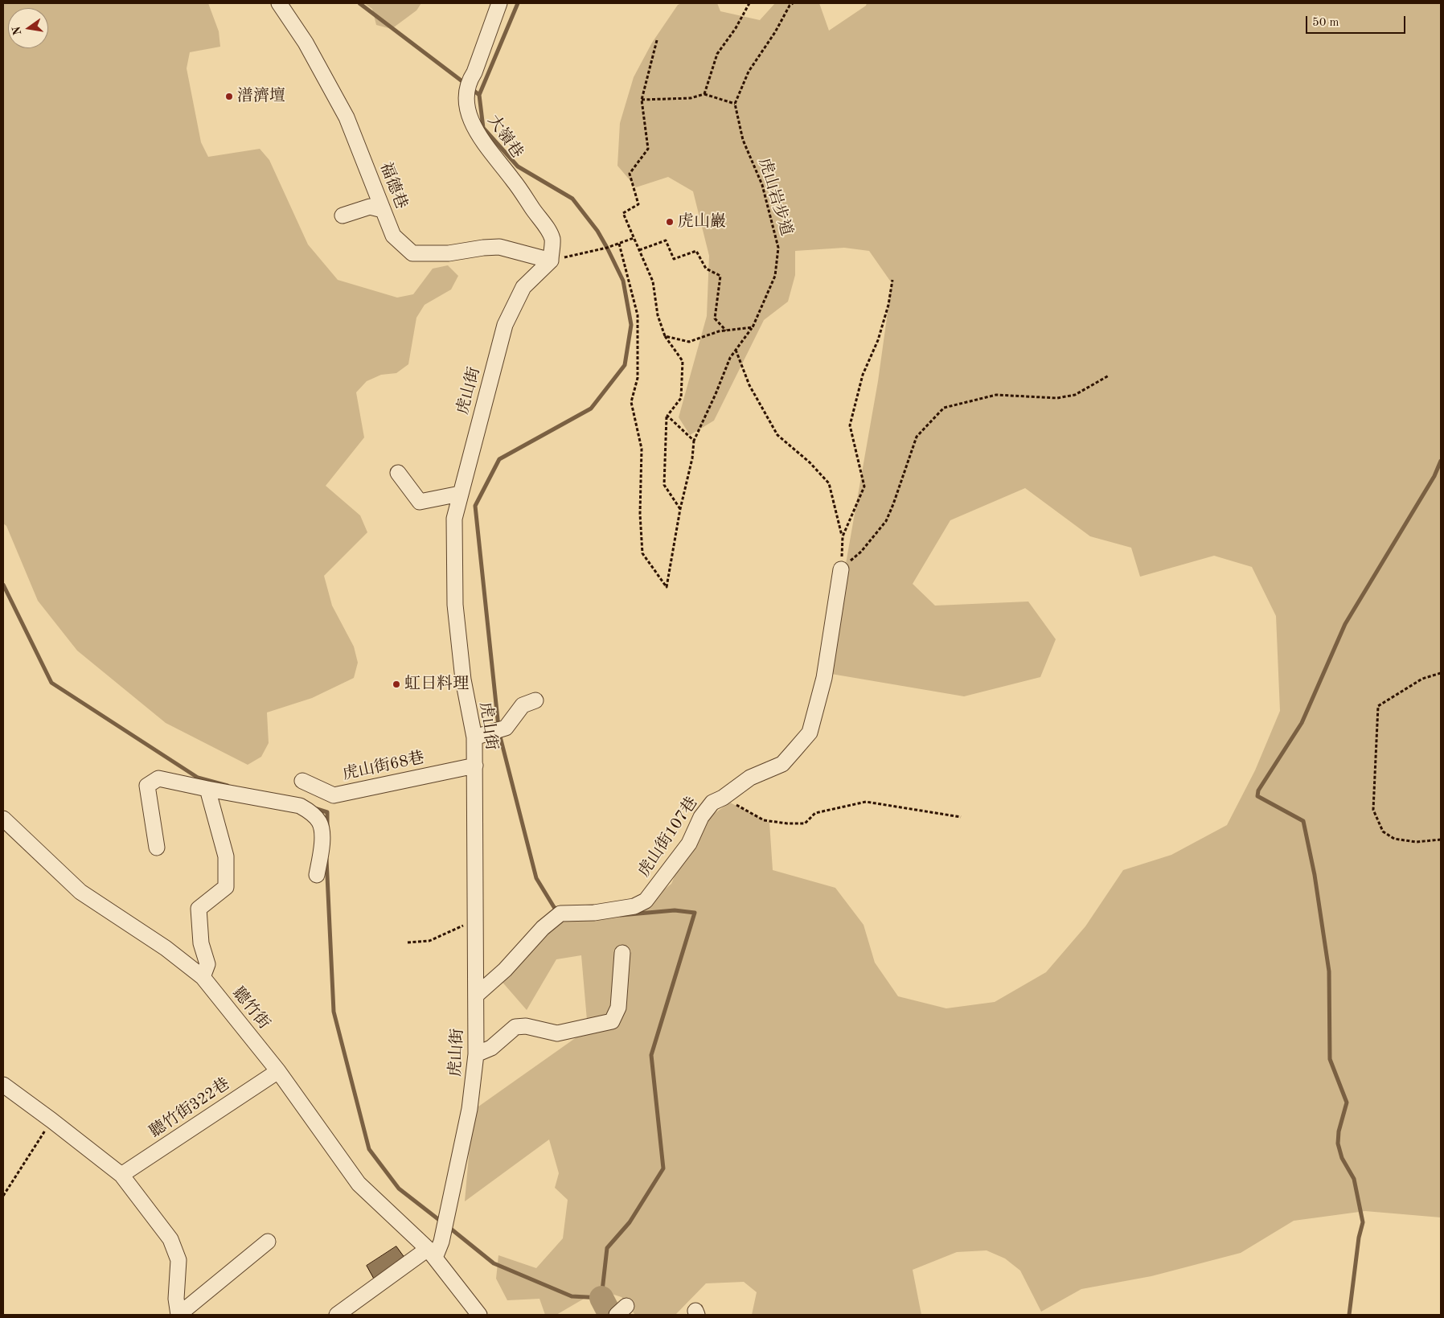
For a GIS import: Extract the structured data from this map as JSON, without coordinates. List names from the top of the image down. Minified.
{"streets":{"street":["大嶺巷","福德巷","虎山街","虎山街68巷","虎山街107巷","聽竹街","聽竹街322巷"],"path":["虎山岩步道"]},"crossings":[["大嶺巷","福德巷"],["大嶺巷","虎山街"],["福德巷","虎山街"],["虎山街","虎山街68巷"],["虎山街","虎山街107巷"],["虎山街","聽竹街"],["聽竹街","聽竹街322巷"]],"places":["潽濟壇","虎山巖","虹日料理"],"scale_bar":"50 m","north":"left"}
